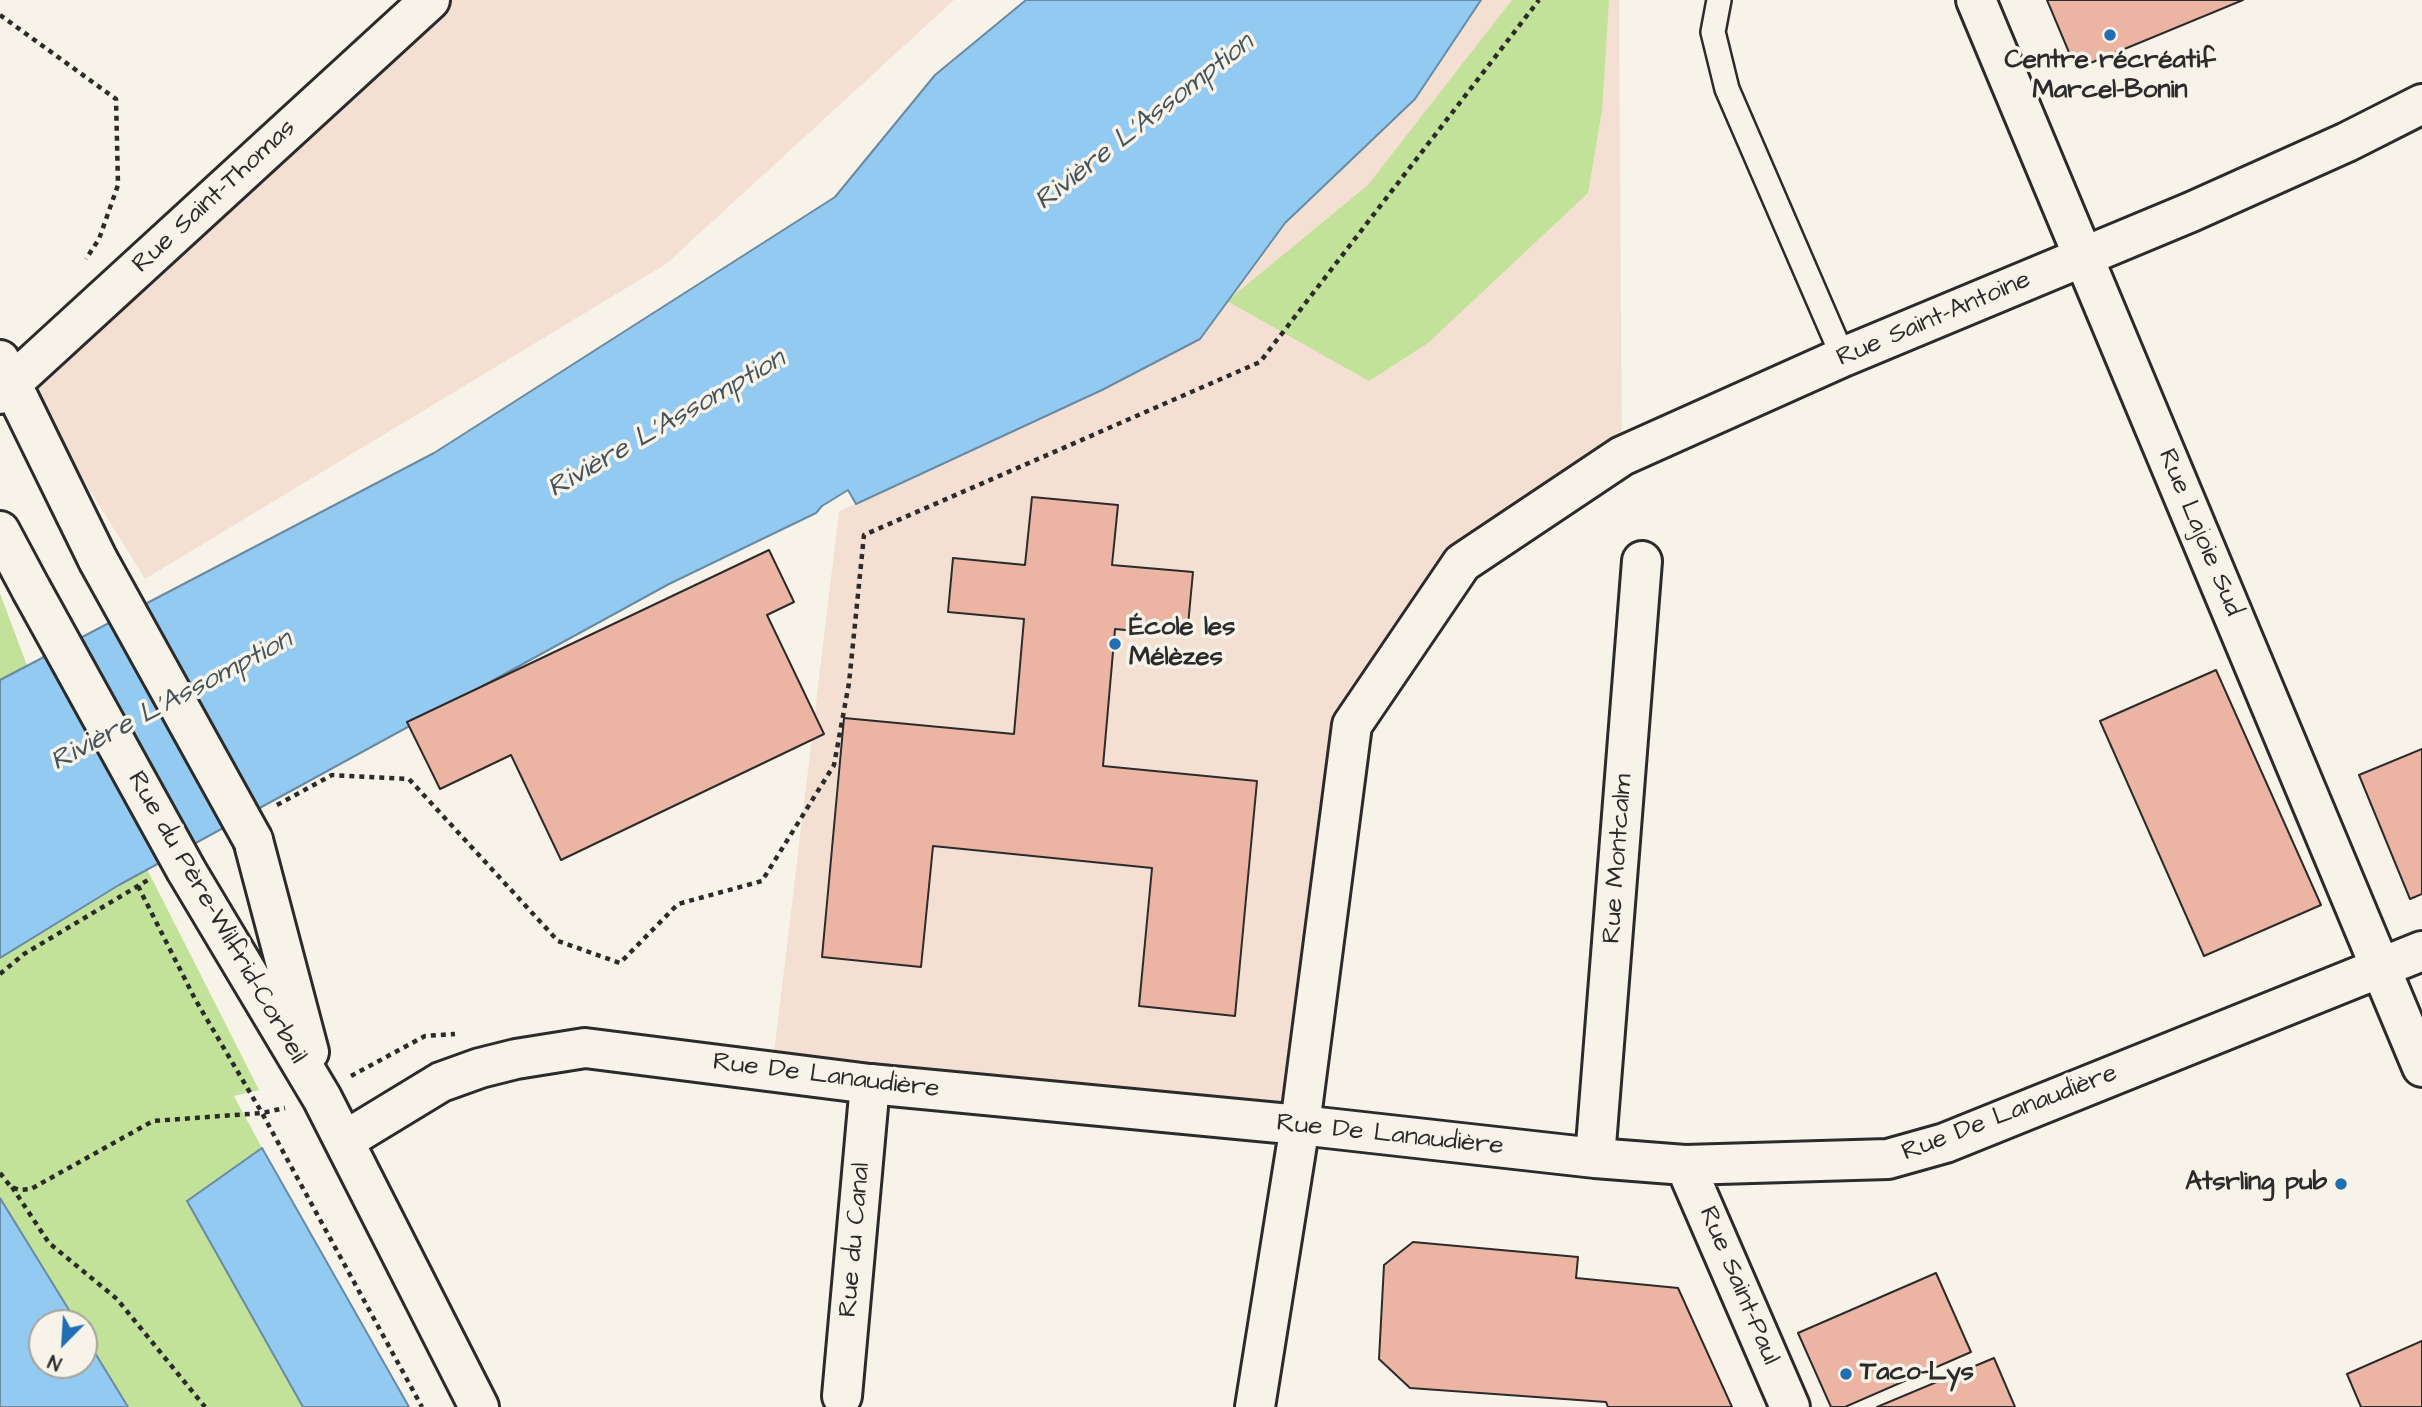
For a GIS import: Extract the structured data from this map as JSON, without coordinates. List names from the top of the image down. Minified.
{"streets":{"street":["Rue Saint-Thomas","Rue Saint-Antoine","Rue Lajoie Sud","Rue Montcalm","Rue du Père-Wilfrid-Corbeil","Rue De Lanaudière","Rue du Canal","Rue Saint-Paul"]},"crossings":[["Rue Saint-Thomas","Rue du Père-Wilfrid-Corbeil"],["Rue Saint-Antoine","Rue Lajoie Sud"],["Rue Saint-Antoine","Rue De Lanaudière"],["Rue Lajoie Sud","Rue De Lanaudière"],["Rue Montcalm","Rue De Lanaudière"],["Rue du Père-Wilfrid-Corbeil","Rue De Lanaudière"],["Rue De Lanaudière","Rue du Canal"],["Rue De Lanaudière","Rue Saint-Paul"]],"water":["Rivière L'Assomption"],"places":["Centre récréatif Marcel-Bonin","École les Mélèzes","Atsrling pub","Taco-Lys"],"north":"bottom left"}
